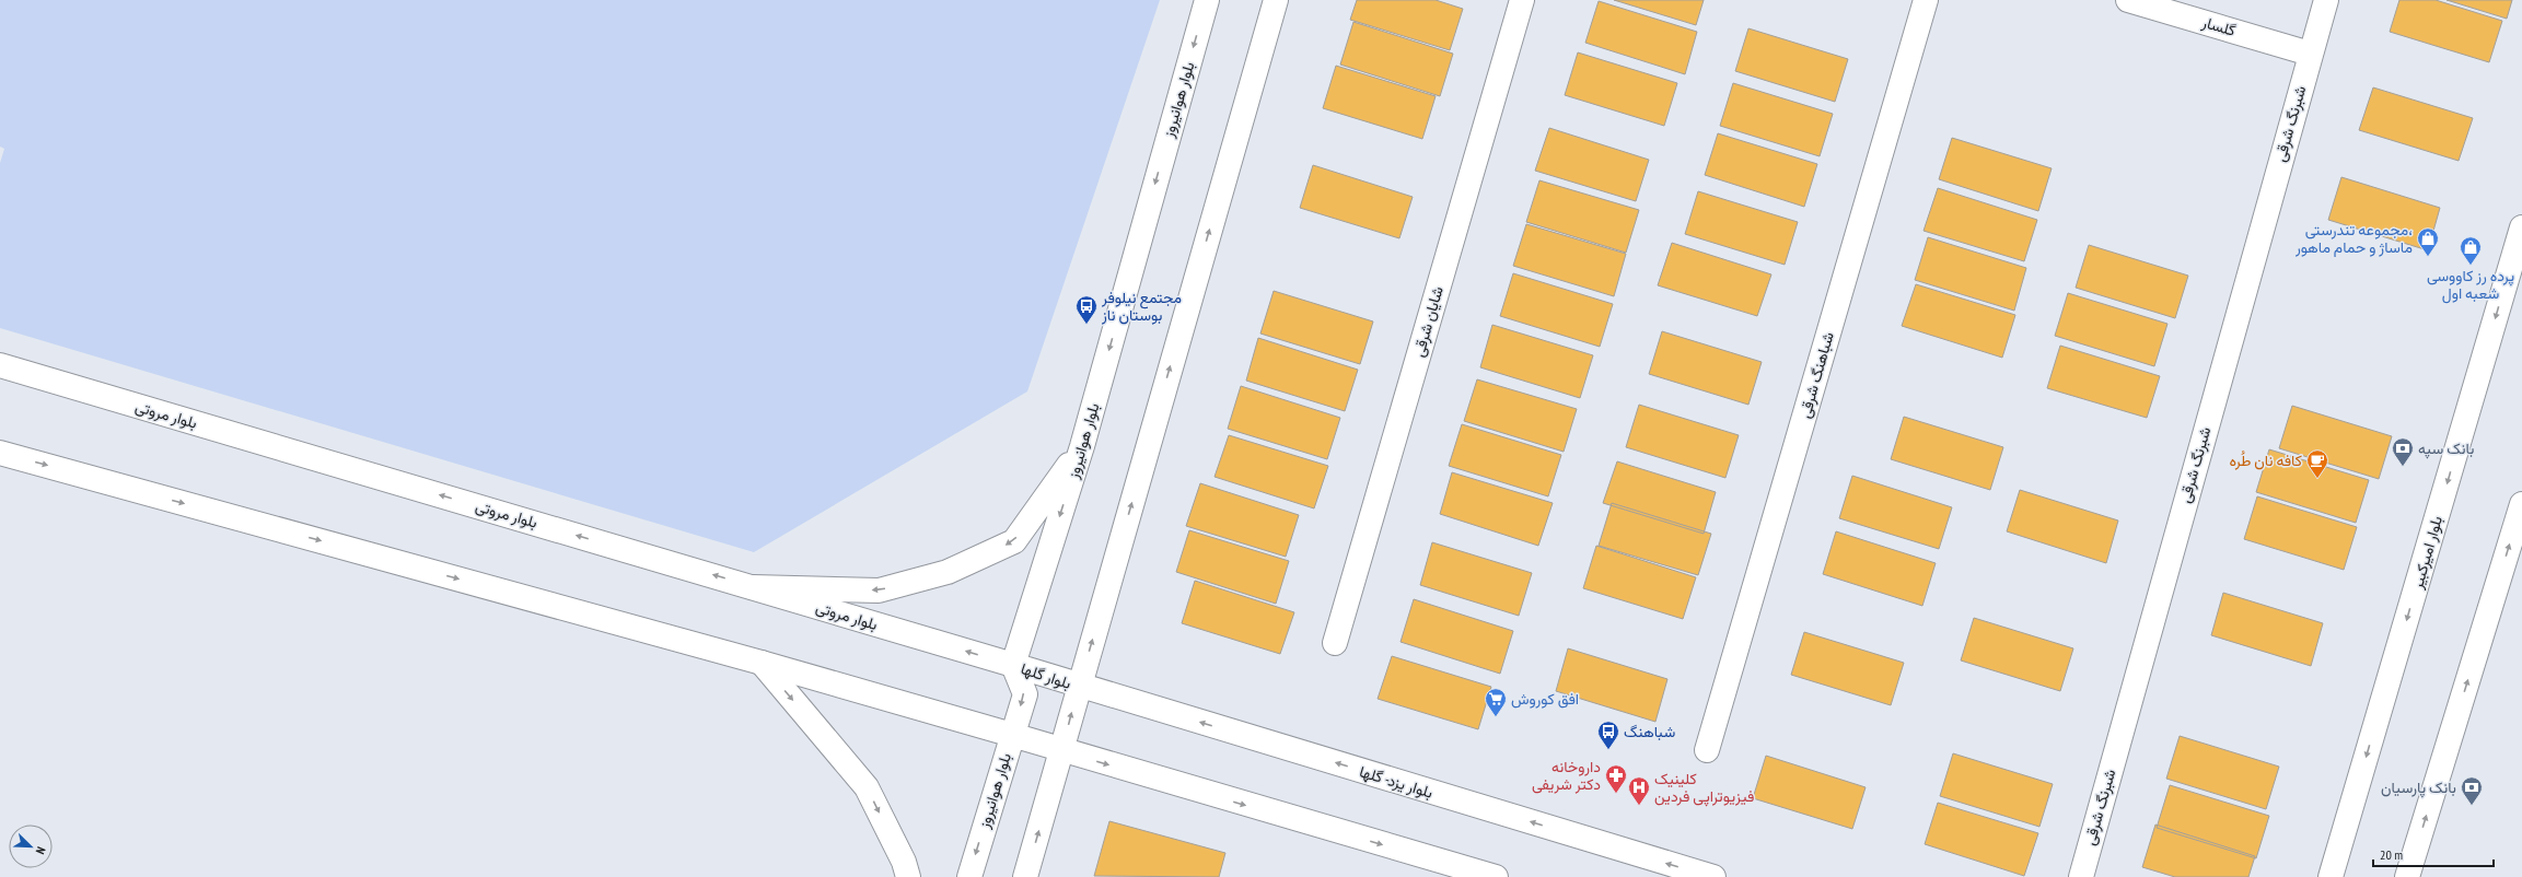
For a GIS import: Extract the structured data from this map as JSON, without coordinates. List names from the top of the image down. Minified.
{"streets":{"main road":["گلسار","بلوار هوانیروز","شبرنگ شرقی","شایان شرقی","شباهنگ شرقی","بلوار مروتی","بلوار امیرکبیر","بلوار گلها","بلوار یزد- گلها"]},"crossings":[["گلسار","شبرنگ شرقی"],["بلوار هوانیروز","بلوار مروتی"],["بلوار هوانیروز","بلوار گلها"],["بلوار مروتی","بلوار گلها"],["بلوار گلها","بلوار یزد- گلها"]],"places":{"shop":["مجموعه تندرستی، ماساژ و حمام ماهور","پرده رز کاووسی شعبه اول"],"bus stop":["مجتمع نیلوفر بوستان ناز","شباهنگ"],"bank":["بانک سپه","بانک پارسیان"],"cafe":["کافه نان طُره"],"supermarket":["افق کوروش"],"pharmacy":["داروخانه دکتر شریفی"],"hospital":["کلینیک فیزیوتراپی فردین"]},"scale_bar":"20 m","north":"bottom right"}
